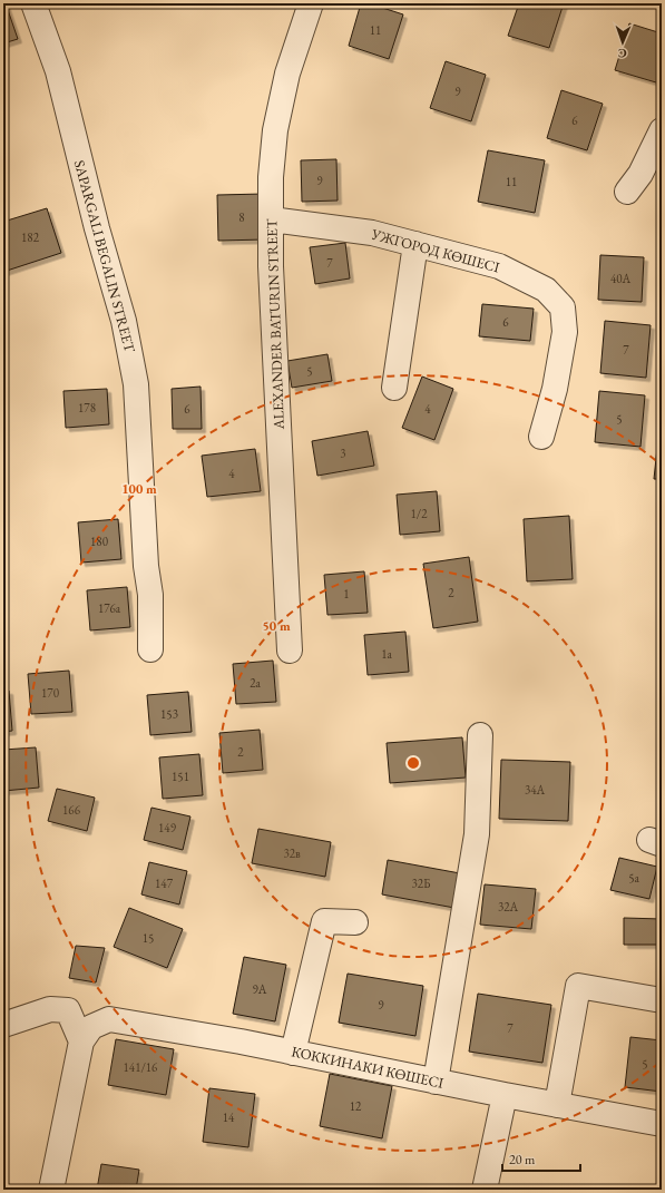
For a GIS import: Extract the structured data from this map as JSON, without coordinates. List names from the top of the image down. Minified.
{"streets":{"street":["УЖГОРОД КӨШЕСІ","SAPARGALI BEGALIN STREET","ALEXANDER BATURIN STREET","КОККИНАКИ КӨШЕСІ"]},"crossings":[["УЖГОРОД КӨШЕСІ","ALEXANDER BATURIN STREET"]],"house_numbers":["11","9","6","9","11","8","182","7","40А","6","7","5","178","6","4","5","3","4","1/2","180","2","1","176а","1а","2а","170","153","2","151","34А","166","149","32в","5а","147","32Б","32А","15","9А","9","7","5","141/16","12","14"],"scale_bar":"20 m","north":"bottom","rings":["100 m","50 m"]}
